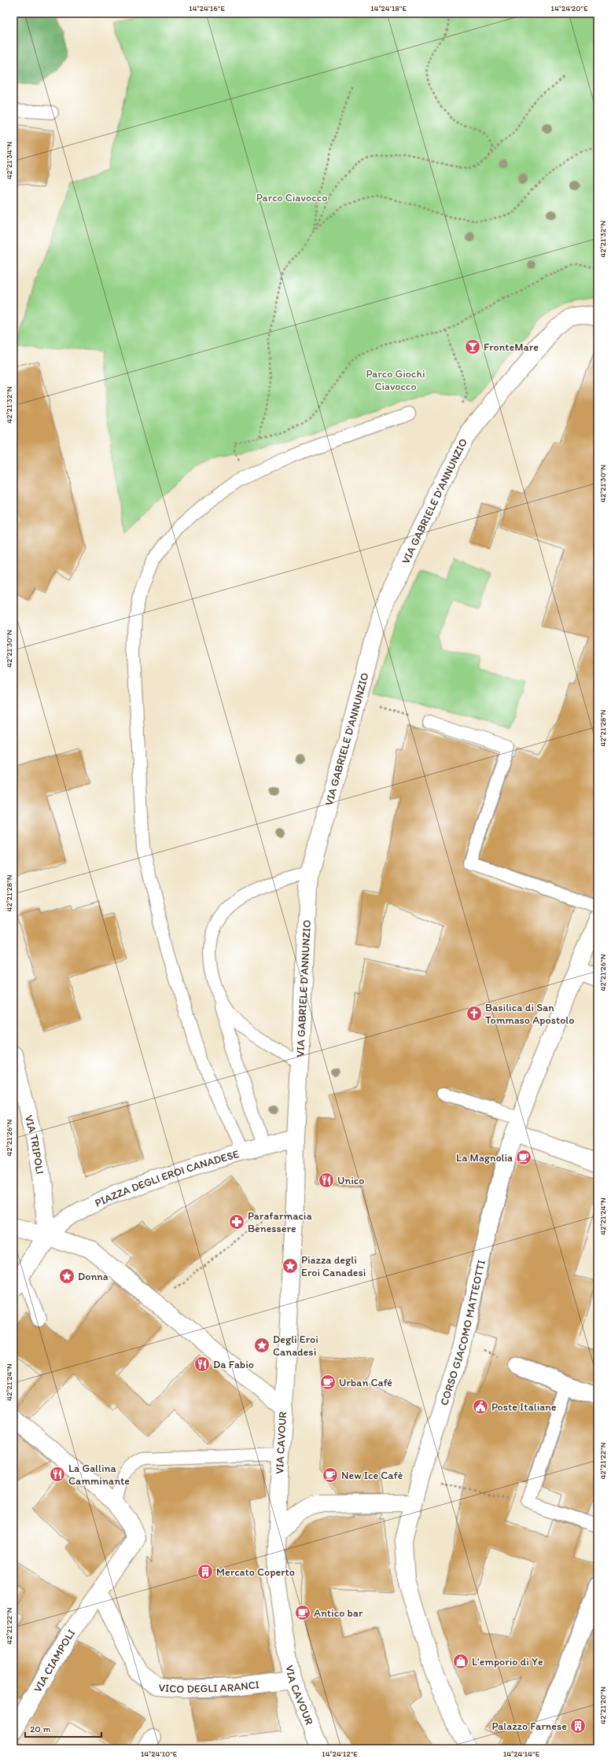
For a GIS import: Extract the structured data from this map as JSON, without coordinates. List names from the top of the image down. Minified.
{"streets":{"street":["VIA GABRIELE D'ANNUNZIO","VIA TRIPOLI","PIAZZA DEGLI EROI CANADESE","CORSO GIACOMO MATTEOTTI","VIA CAVOUR","VIA CIAMPOLI","VICO DEGLI ARANCI"]},"crossings":[["VIA GABRIELE D'ANNUNZIO","PIAZZA DEGLI EROI CANADESE"],["VIA TRIPOLI","PIAZZA DEGLI EROI CANADESE"],["VIA TRIPOLI","VIA CAVOUR"],["PIAZZA DEGLI EROI CANADESE","VIA CAVOUR"],["VIA CAVOUR","VICO DEGLI ARANCI"],["VIA CIAMPOLI","VICO DEGLI ARANCI"]],"parks":["Parco Ciavocco","Parco Giochi Ciavocco"],"places":{"bar":["FronteMare"],"church":["Basilica di San Tommaso Apostolo"],"cafe":["La Magnolia","Urban Café","New Ice Cafè","Antico bar"],"restaurant":["Unico","Da Fabio","La Gallina Camminante"],"pharmacy":["Parafarmacia Benessere"],"place":["Piazza degli Eroi Canadesi","Donna","Degli Eroi Canadesi"],"public building":["Poste Italiane"],"building":["Mercato Coperto","Palazzo Farnese"],"shop":["L'emporio di Ye"]},"scale_bar":"20 m","coordinates":["14°24'16\"E","14°24'18\"E","14°24'20\"E","42°21'34\"N","42°21'32\"N","42°21'30\"N","42°21'28\"N","42°21'26\"N","42°21'24\"N","42°21'22\"N","42°21'20\"N","14°24'10\"E","14°24'12\"E","14°24'14\"E"]}
